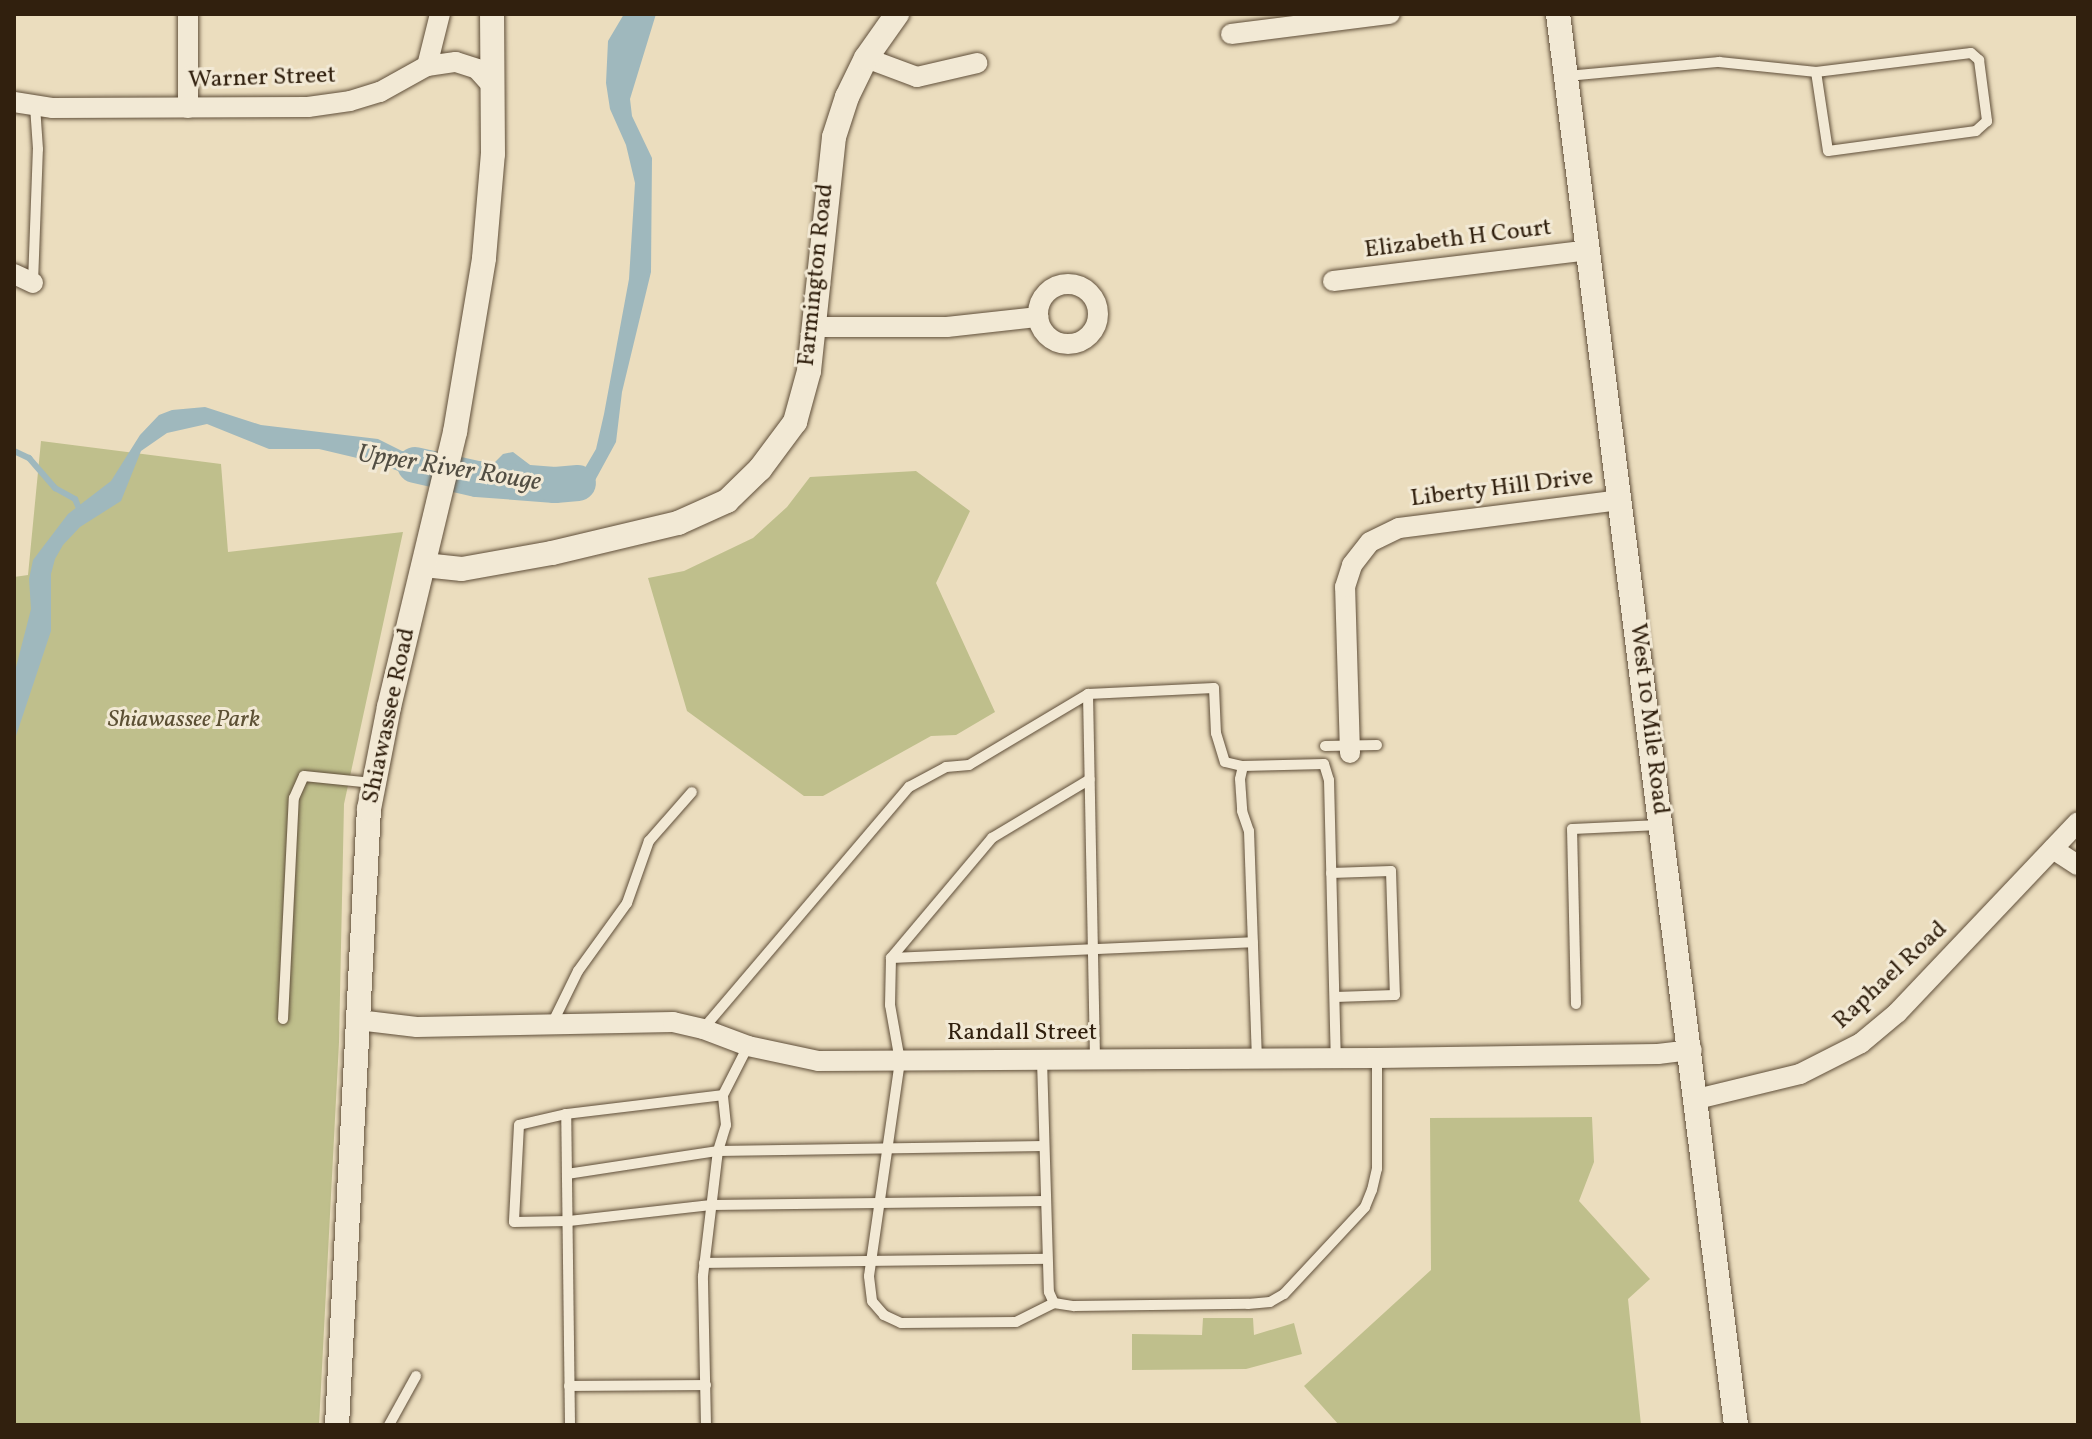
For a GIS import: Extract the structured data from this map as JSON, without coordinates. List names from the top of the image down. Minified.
{"streets":{"street":["Warner Street","Elizabeth H Court","Farmington Road","Liberty Hill Drive","Shiawassee Road","West 10 Mile Road","Raphael Road","Randall Street"]},"crossings":[["Warner Street","Shiawassee Road"],["Elizabeth H Court","West 10 Mile Road"],["Farmington Road","Shiawassee Road"],["Liberty Hill Drive","West 10 Mile Road"],["Shiawassee Road","Randall Street"],["West 10 Mile Road","Raphael Road"],["West 10 Mile Road","Randall Street"]],"water":["Upper River Rouge"],"parks":["Shiawassee Park"]}
